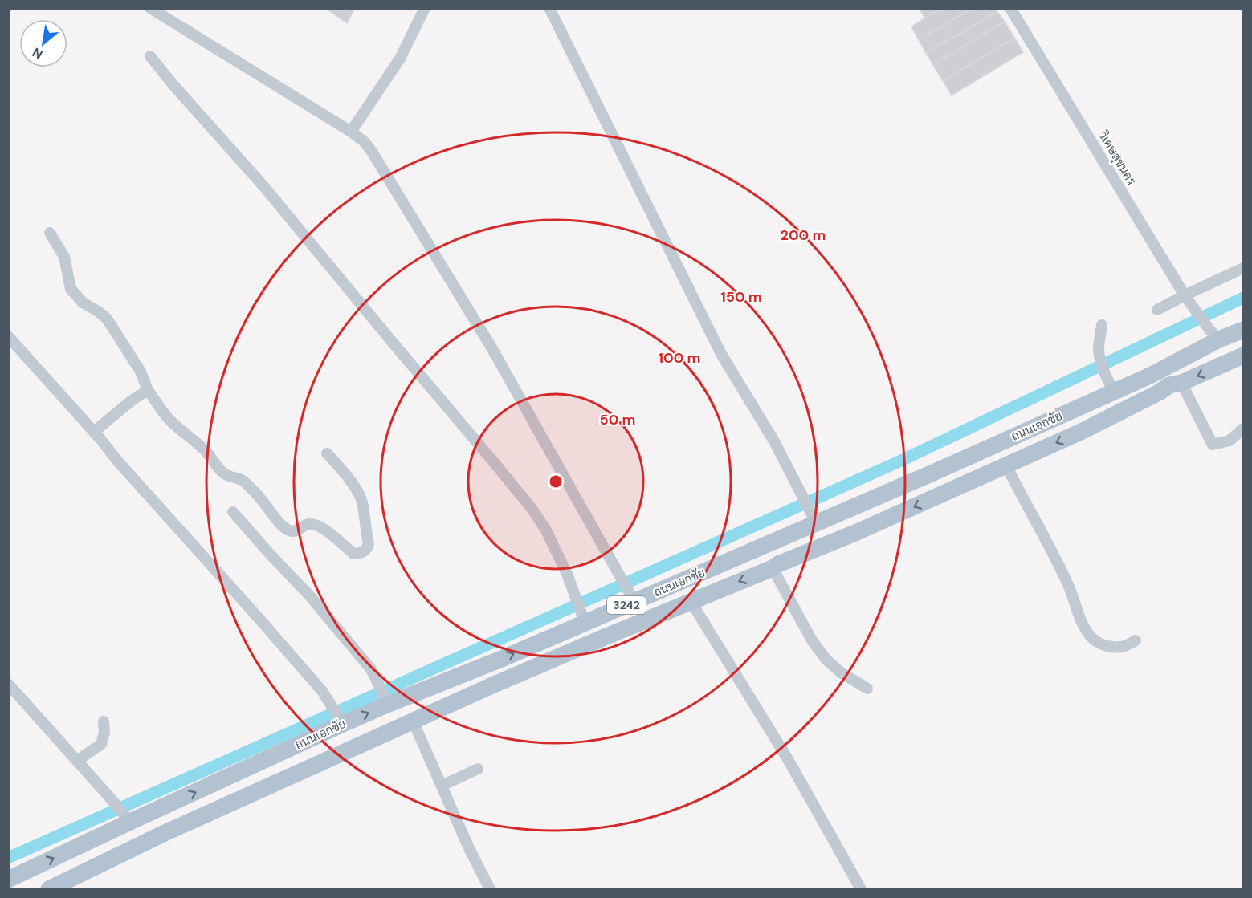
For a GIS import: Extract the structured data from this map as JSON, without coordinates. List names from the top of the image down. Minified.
{"streets":{"main road":["ถนนเอกชัย","3242"],"street":["วิเศษสุขนคร"]},"crossings":[["วิเศษสุขนคร","ถนนเอกชัย"]],"north":"bottom left","rings":["200 m","150 m","100 m","50 m"]}
